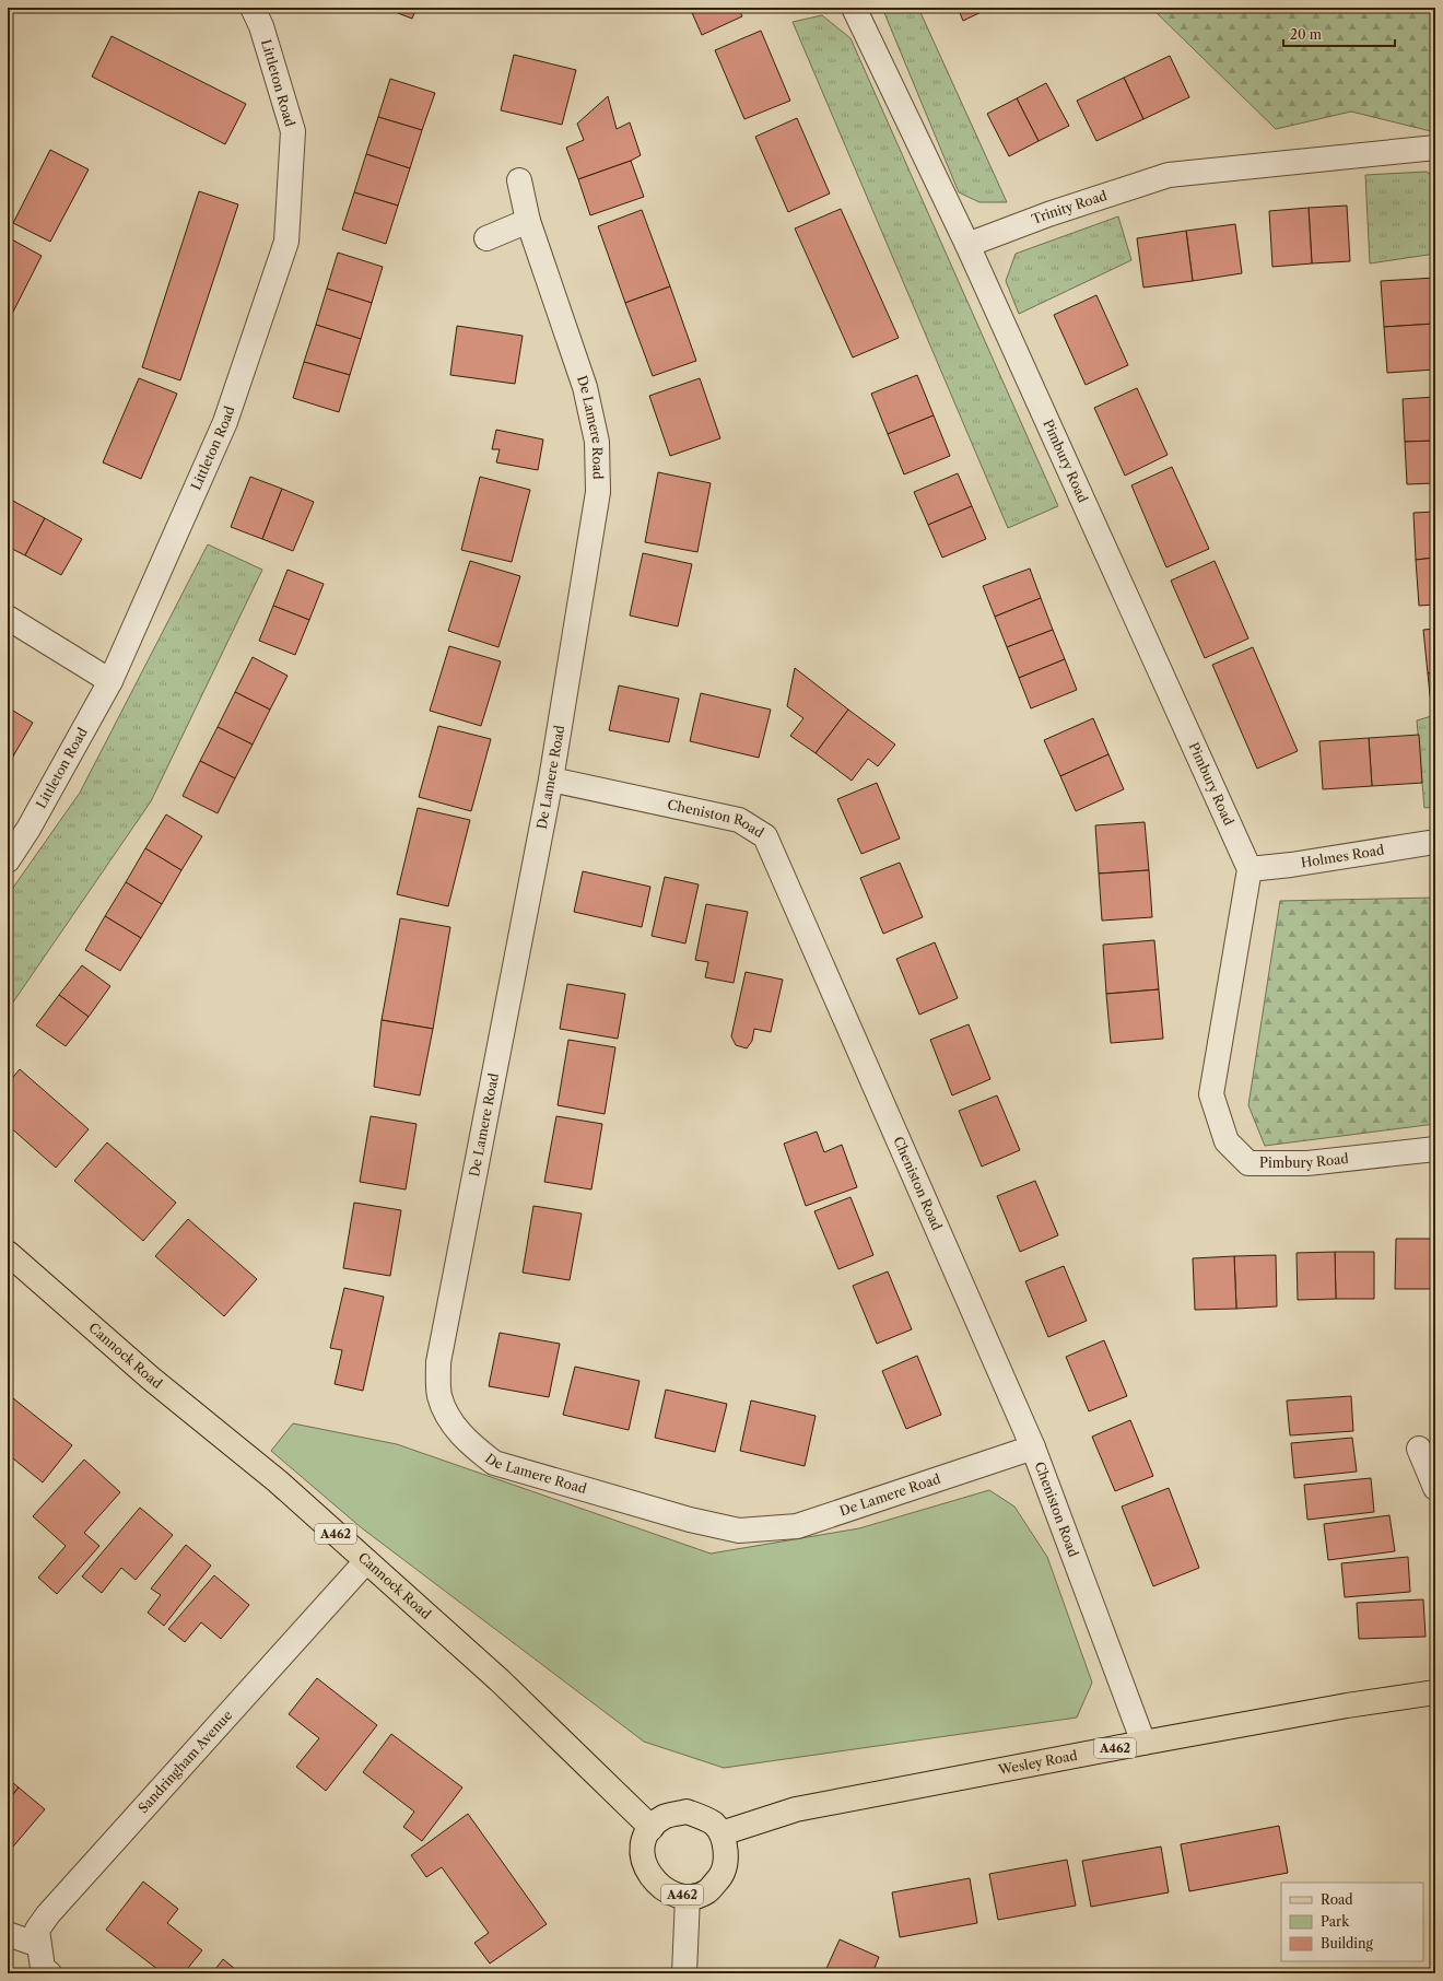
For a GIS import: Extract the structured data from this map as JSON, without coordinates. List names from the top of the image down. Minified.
{"streets":{"main road":["Cannock Road","A462","Wesley Road"],"street":["Littleton Road","Trinity Road","De Lamere Road","Pimbury Road","Cheniston Road","Holmes Road","Sandringham Avenue"]},"crossings":[["Trinity Road","Pimbury Road"],["De Lamere Road","Cheniston Road"],["Pimbury Road","Holmes Road"],["Cheniston Road","Wesley Road"],["Cannock Road","A462"],["Cannock Road","Sandringham Avenue"],["Cannock Road","Wesley Road"],["A462","Wesley Road"]],"legend":["Road","Park","Building"],"scale_bar":"20 m"}
